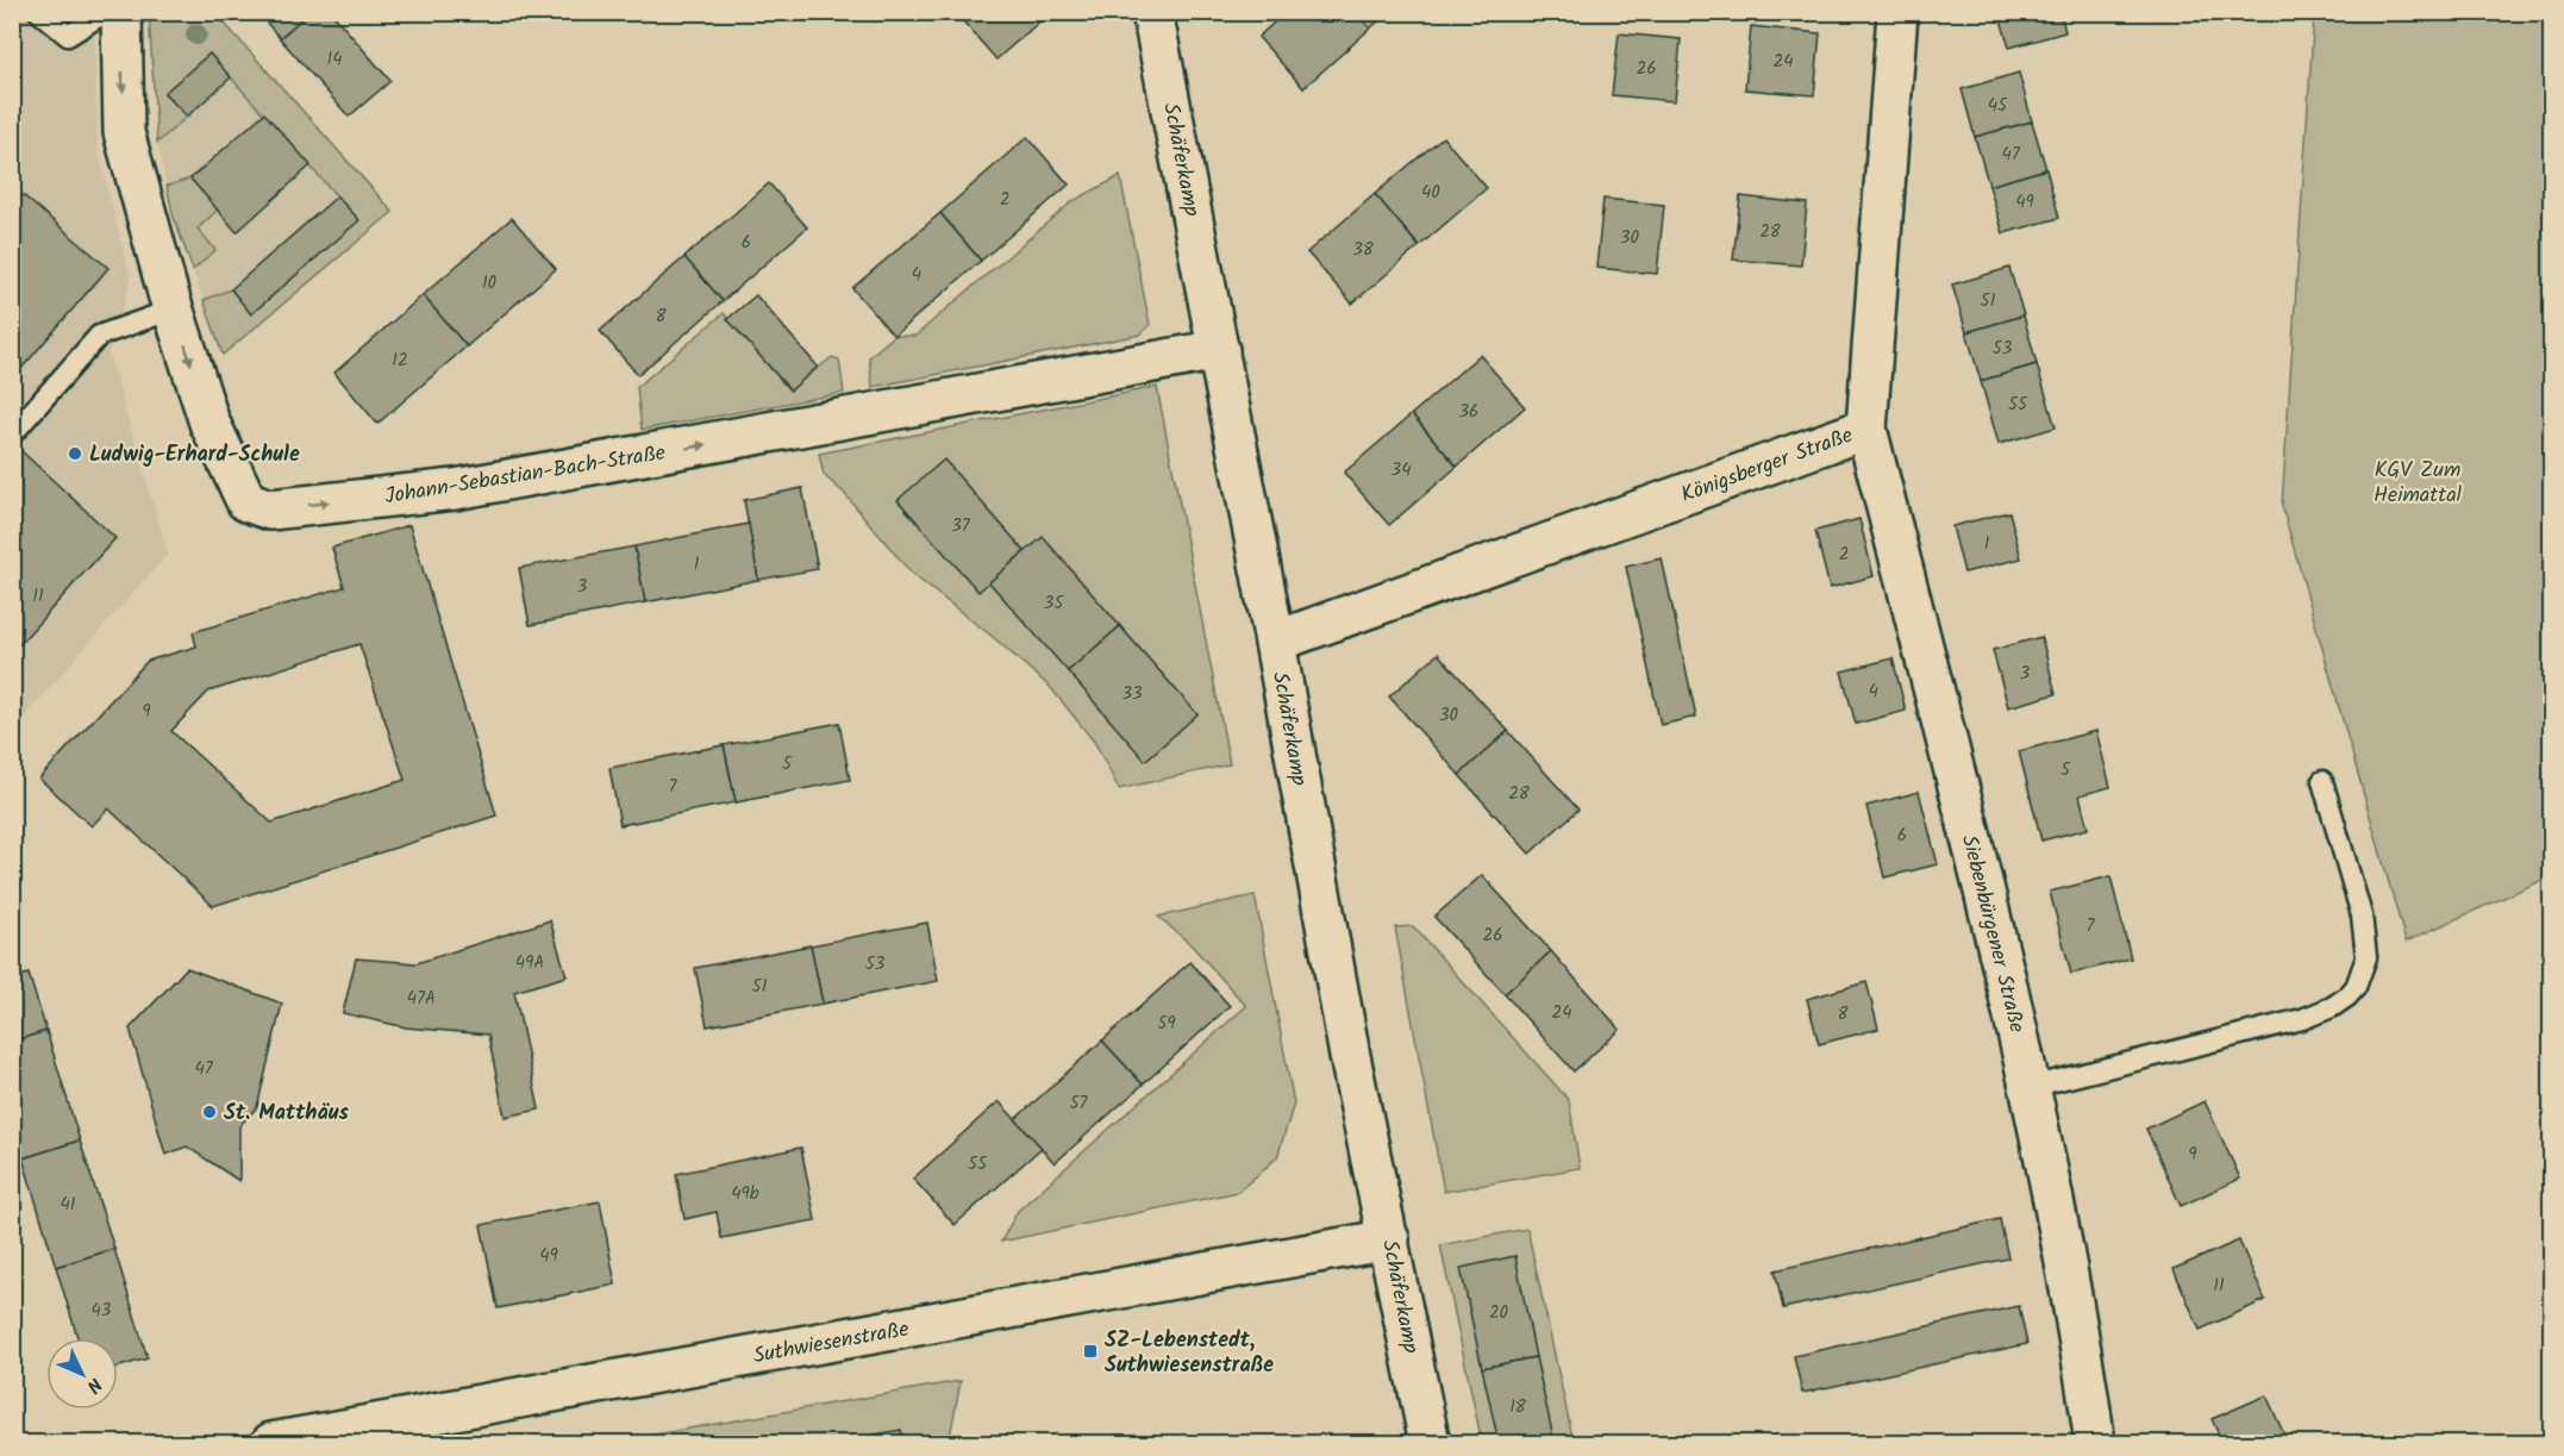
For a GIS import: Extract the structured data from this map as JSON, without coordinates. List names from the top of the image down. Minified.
{"streets":{"street":["Schäferkamp","Königsberger Straße","Johann-Sebastian-Bach-Straße","Siebenbürgener Straße","Suthwiesenstraße"]},"crossings":[["Schäferkamp","Königsberger Straße"],["Schäferkamp","Johann-Sebastian-Bach-Straße"],["Schäferkamp","Suthwiesenstraße"],["Königsberger Straße","Siebenbürgener Straße"]],"parks":["KGV Zum Heimattal"],"places":{"other":["Ludwig-Erhard-Schule","St. Matthäus"],"transit":["SZ-Lebenstedt, Suthwiesenstraße"]},"house_numbers":["14","24","26","45","47","40","2","49","28","30","6","38","4","10","51","8","53","12","55","36","34","37","1","2","1","3","11","35","3","4","33","9","30","5","5","7","28","6","7","26","49A","53","51","47A","24","8","59","47","57","9","55","49b","41","49","11","43","20","18"],"north":"bottom right"}
